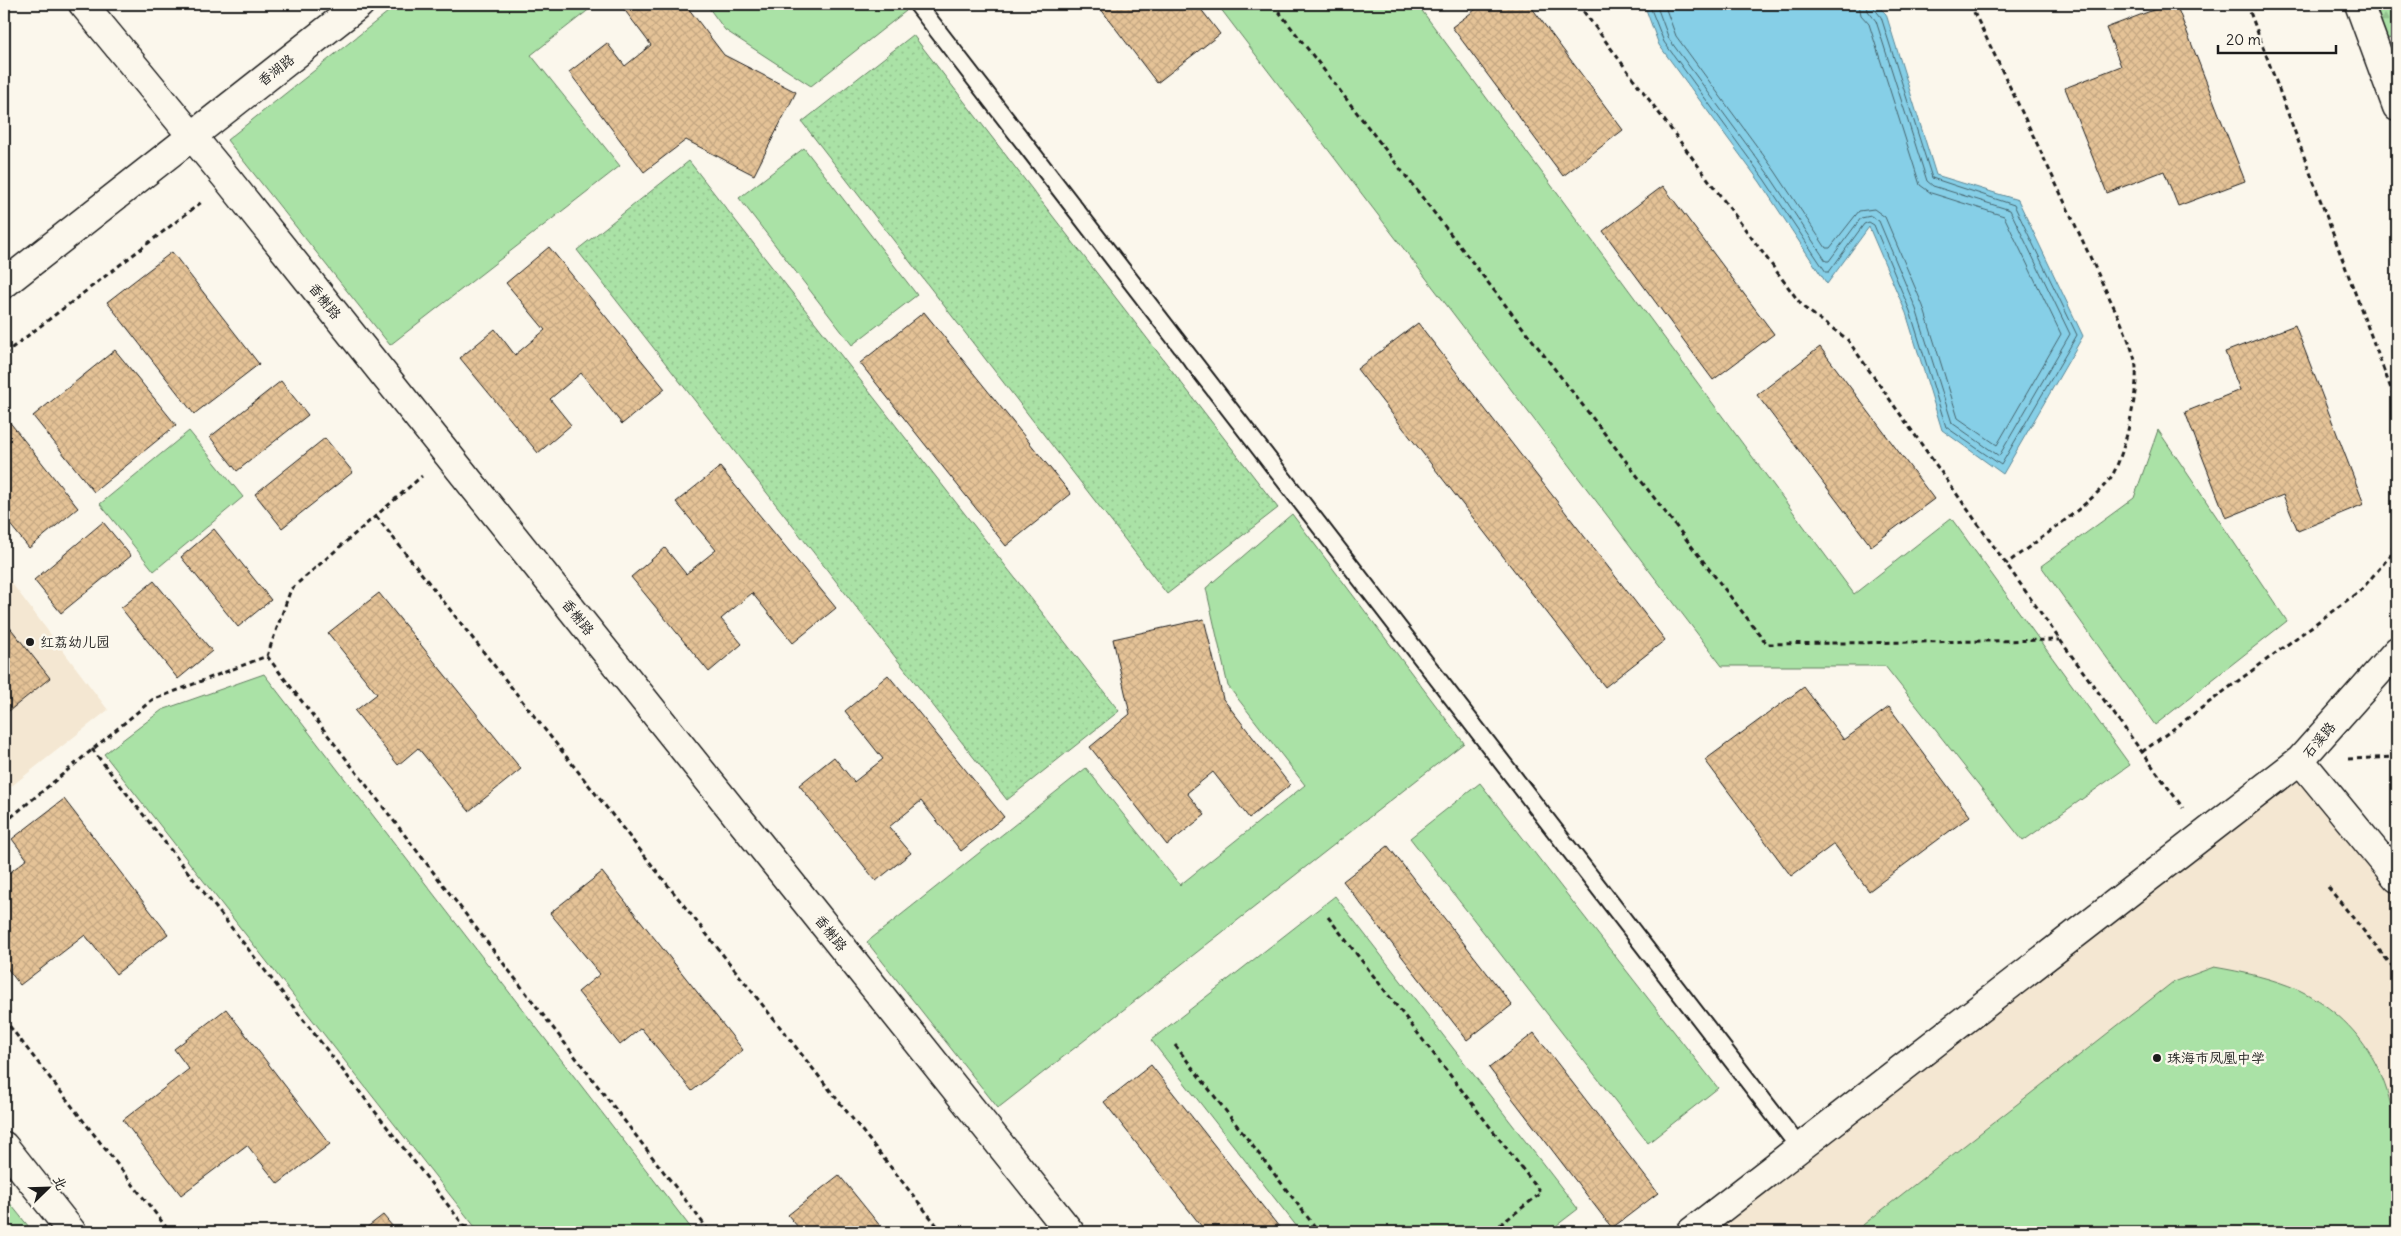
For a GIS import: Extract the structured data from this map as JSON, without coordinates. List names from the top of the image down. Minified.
{"streets":{"street":["香湖路","香榭路","石溪路"]},"crossings":[["香湖路","香榭路"]],"places":["红荔幼儿园","珠海市凤凰中学"],"scale_bar":"20 m","north":"top right"}
